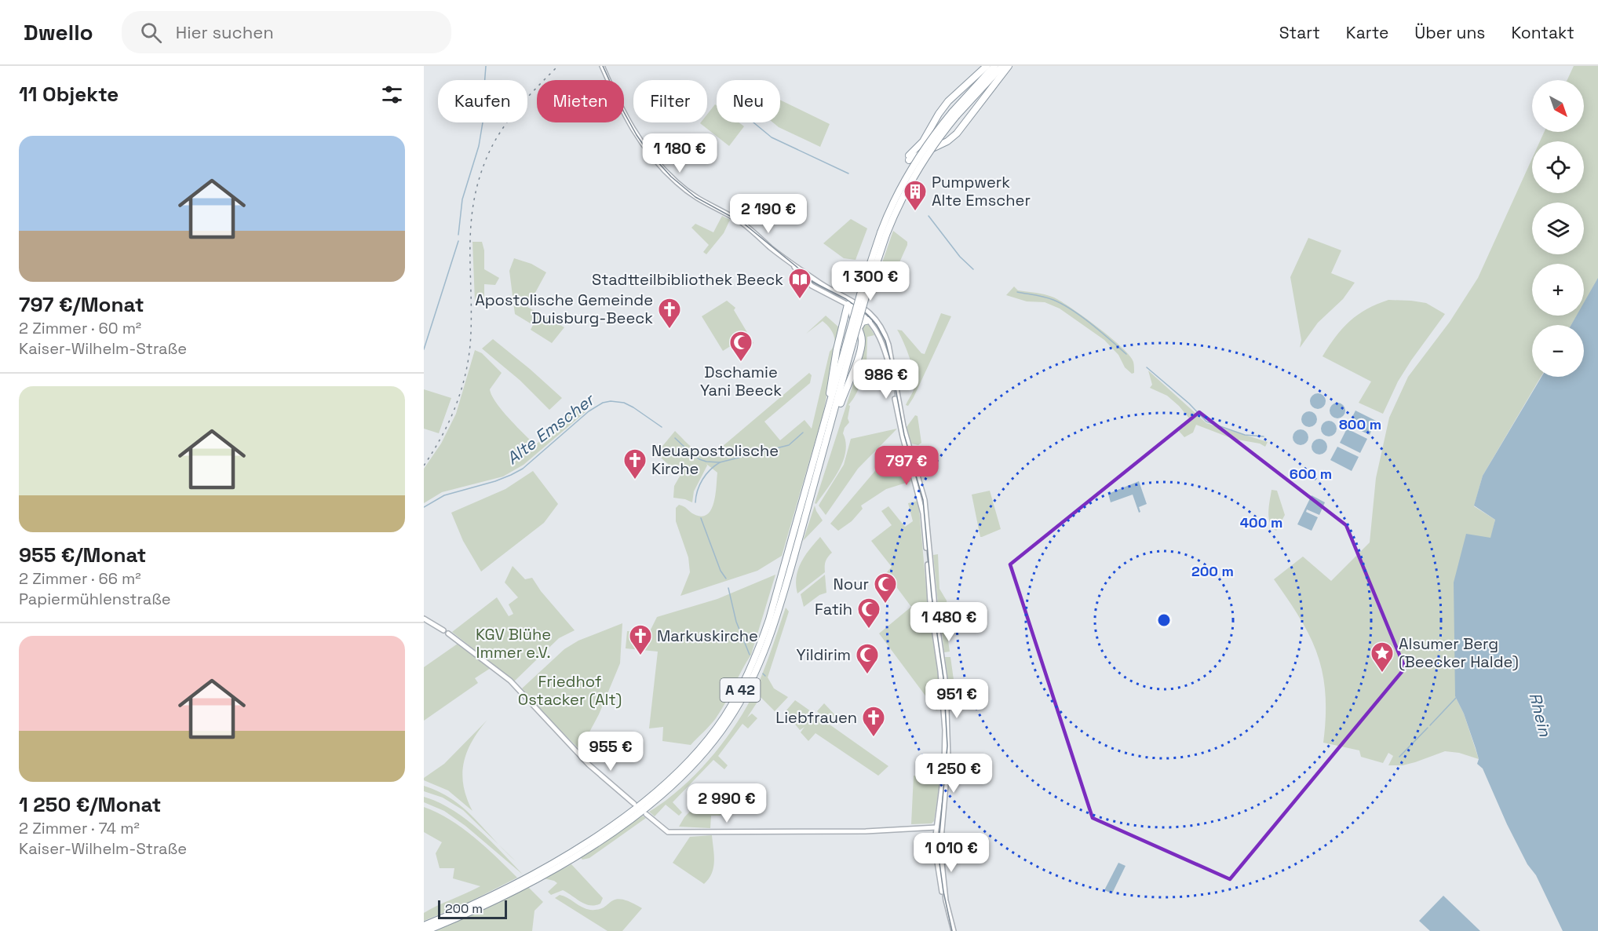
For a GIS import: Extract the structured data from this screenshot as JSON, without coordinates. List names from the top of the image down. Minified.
{"streets":{"highway":["A 42"]},"water":["Alte Emscher","Rhein"],"parks":["KGV Blühe Immer e.V.","Friedhof Ostacker (Alt)"],"places":{"building":["Pumpwerk Alte Emscher"],"library":["Stadtteilbibliothek Beeck"],"church":["Apostolische Gemeinde Duisburg-Beeck","Neuapostolische Kirche","Markuskirche","Liebfrauen"],"mosque":["Dschamie Yani Beeck","Nour","Fatih","Yildirim"],"place":["Alsumer Berg (Beecker Halde)"]},"scale_bar":"200 m","north":"bottom right","page":{"header":"Dwello","search":"Hier suchen","nav":["Start","Karte","Über uns","Kontakt"],"heading":"11 Objekte","map_buttons":["+","−"],"chip":["Kaufen","Mieten","Filter","Neu"],"list":[{"name":"797 €/Monat","note":"2 Zimmer · 60 m² · Kaiser-Wilhelm-Straße"},{"name":"955 €/Monat","note":"2 Zimmer · 66 m² · Papiermühlenstraße"},{"name":"1 250 €/Monat","note":"2 Zimmer · 74 m² · Kaiser-Wilhelm-Straße"}],"price":["1 180 €","2 190 €","1 300 €","986 €","797 €","1 480 €","951 €","955 €","1 250 €","2 990 €","1 010 €"],"scale":"200 m"},"rings":["800 m","600 m","400 m","200 m"]}
